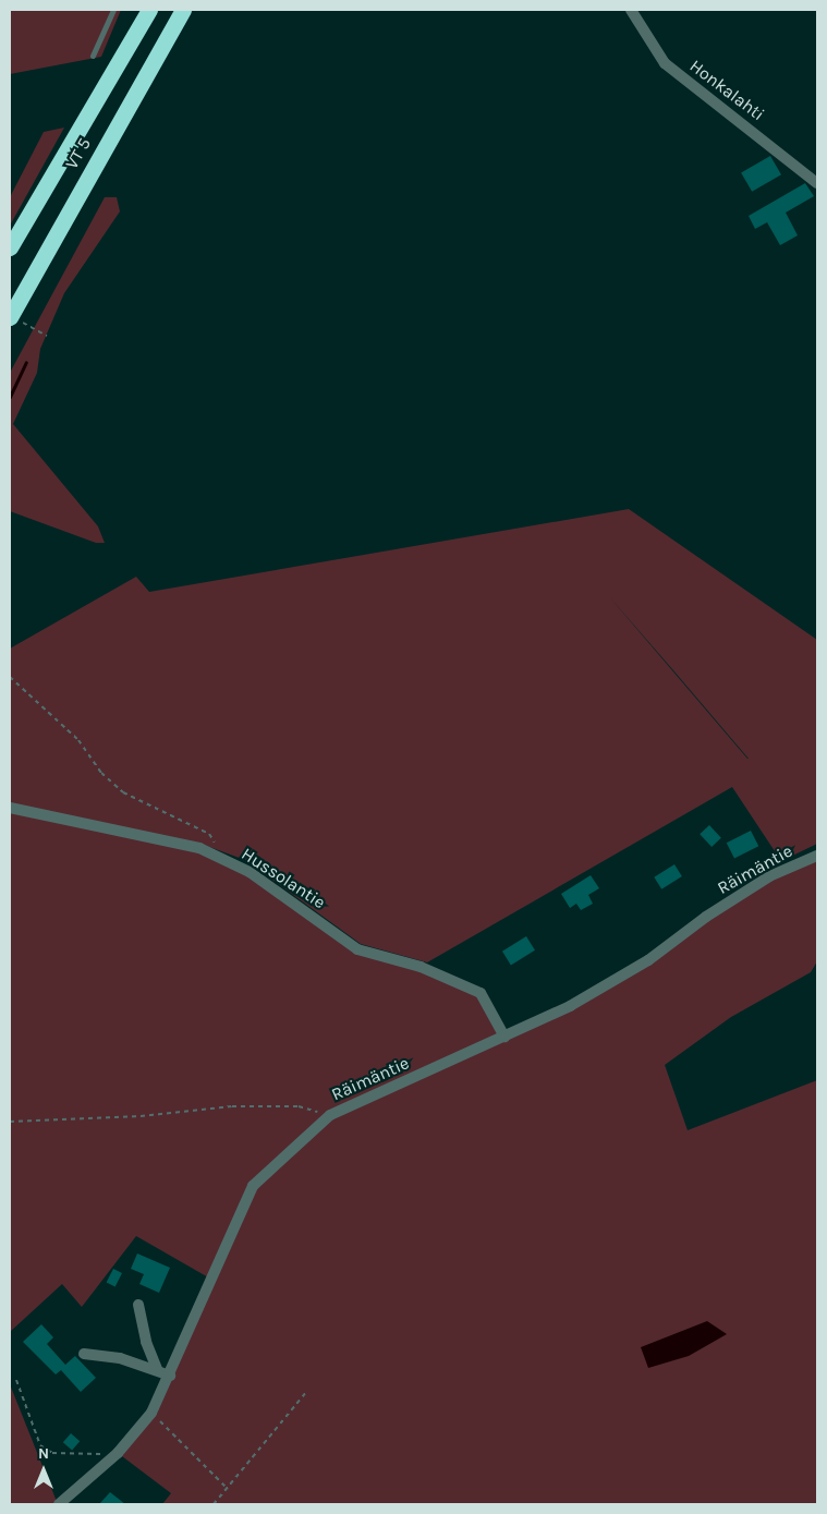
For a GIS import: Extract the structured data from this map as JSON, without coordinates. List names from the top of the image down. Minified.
{"streets":{"highway":["VT 5"],"street":["Honkalahti","Räimäntie","Hussolantie"]},"crossings":[["Räimäntie","Hussolantie"]],"north":"top"}
